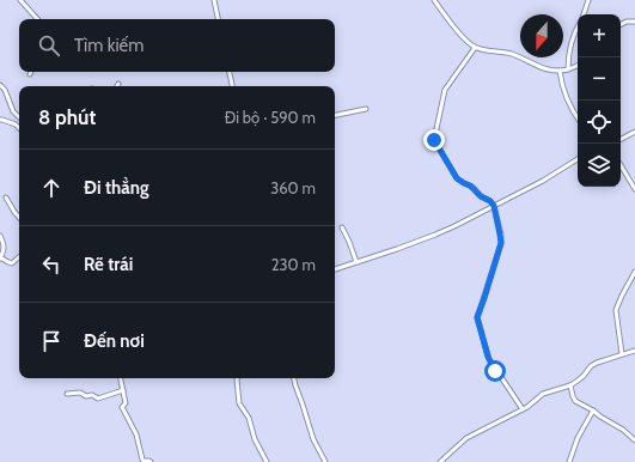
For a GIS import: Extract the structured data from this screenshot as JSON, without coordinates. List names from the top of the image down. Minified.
{"north":"bottom","page":{"map_buttons":["+","−"],"search":"Tìm kiếm","heading":["8 phút","Đi bộ · 590 m"],"list":[["Đi thẳng","360 m"],["Rẽ trái","230 m"],"Đến nơi"]}}
